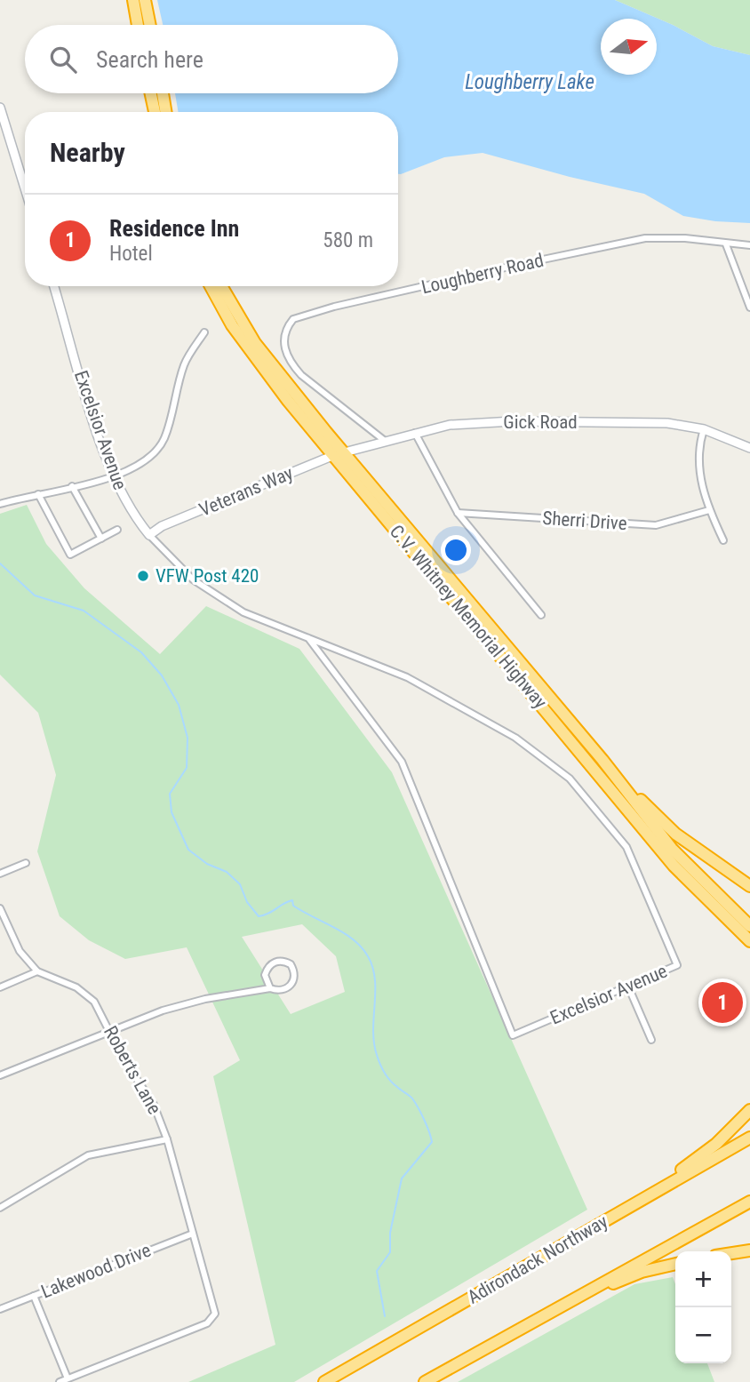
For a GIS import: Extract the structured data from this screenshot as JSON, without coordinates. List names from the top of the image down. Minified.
{"streets":{"highway":["C.V. Whitney Memorial Highway","Adirondack Northway"],"street":["Loughberry Road","Gick Road","Excelsior Avenue","Veterans Way","Sherri Drive","Roberts Lane","Lakewood Drive"]},"crossings":[["Loughberry Road","Gick Road"],["Gick Road","Veterans Way"],["Gick Road","C.V. Whitney Memorial Highway"],["Excelsior Avenue","Veterans Way"],["Veterans Way","C.V. Whitney Memorial Highway"],["Roberts Lane","Lakewood Drive"]],"water":["Loughberry Lake"],"places":["VFW Post 420"],"north":"right","page":{"search":"Search here","heading":"Nearby","list":[{"mark":"1","name":"Residence Inn","note":"Hotel","value":"580 m"}],"pins":"1","map_buttons":["+","−"]}}
